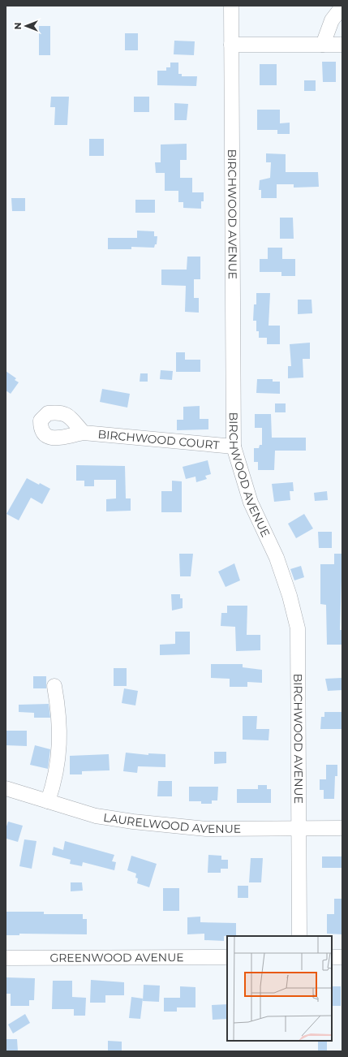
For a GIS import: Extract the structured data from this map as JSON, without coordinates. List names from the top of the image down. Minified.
{"streets":{"street":["BIRCHWOOD AVENUE","BIRCHWOOD COURT","LAURELWOOD AVENUE","GREENWOOD AVENUE"]},"crossings":[["BIRCHWOOD AVENUE","BIRCHWOOD COURT"],["BIRCHWOOD AVENUE","LAURELWOOD AVENUE"]],"north":"left"}
